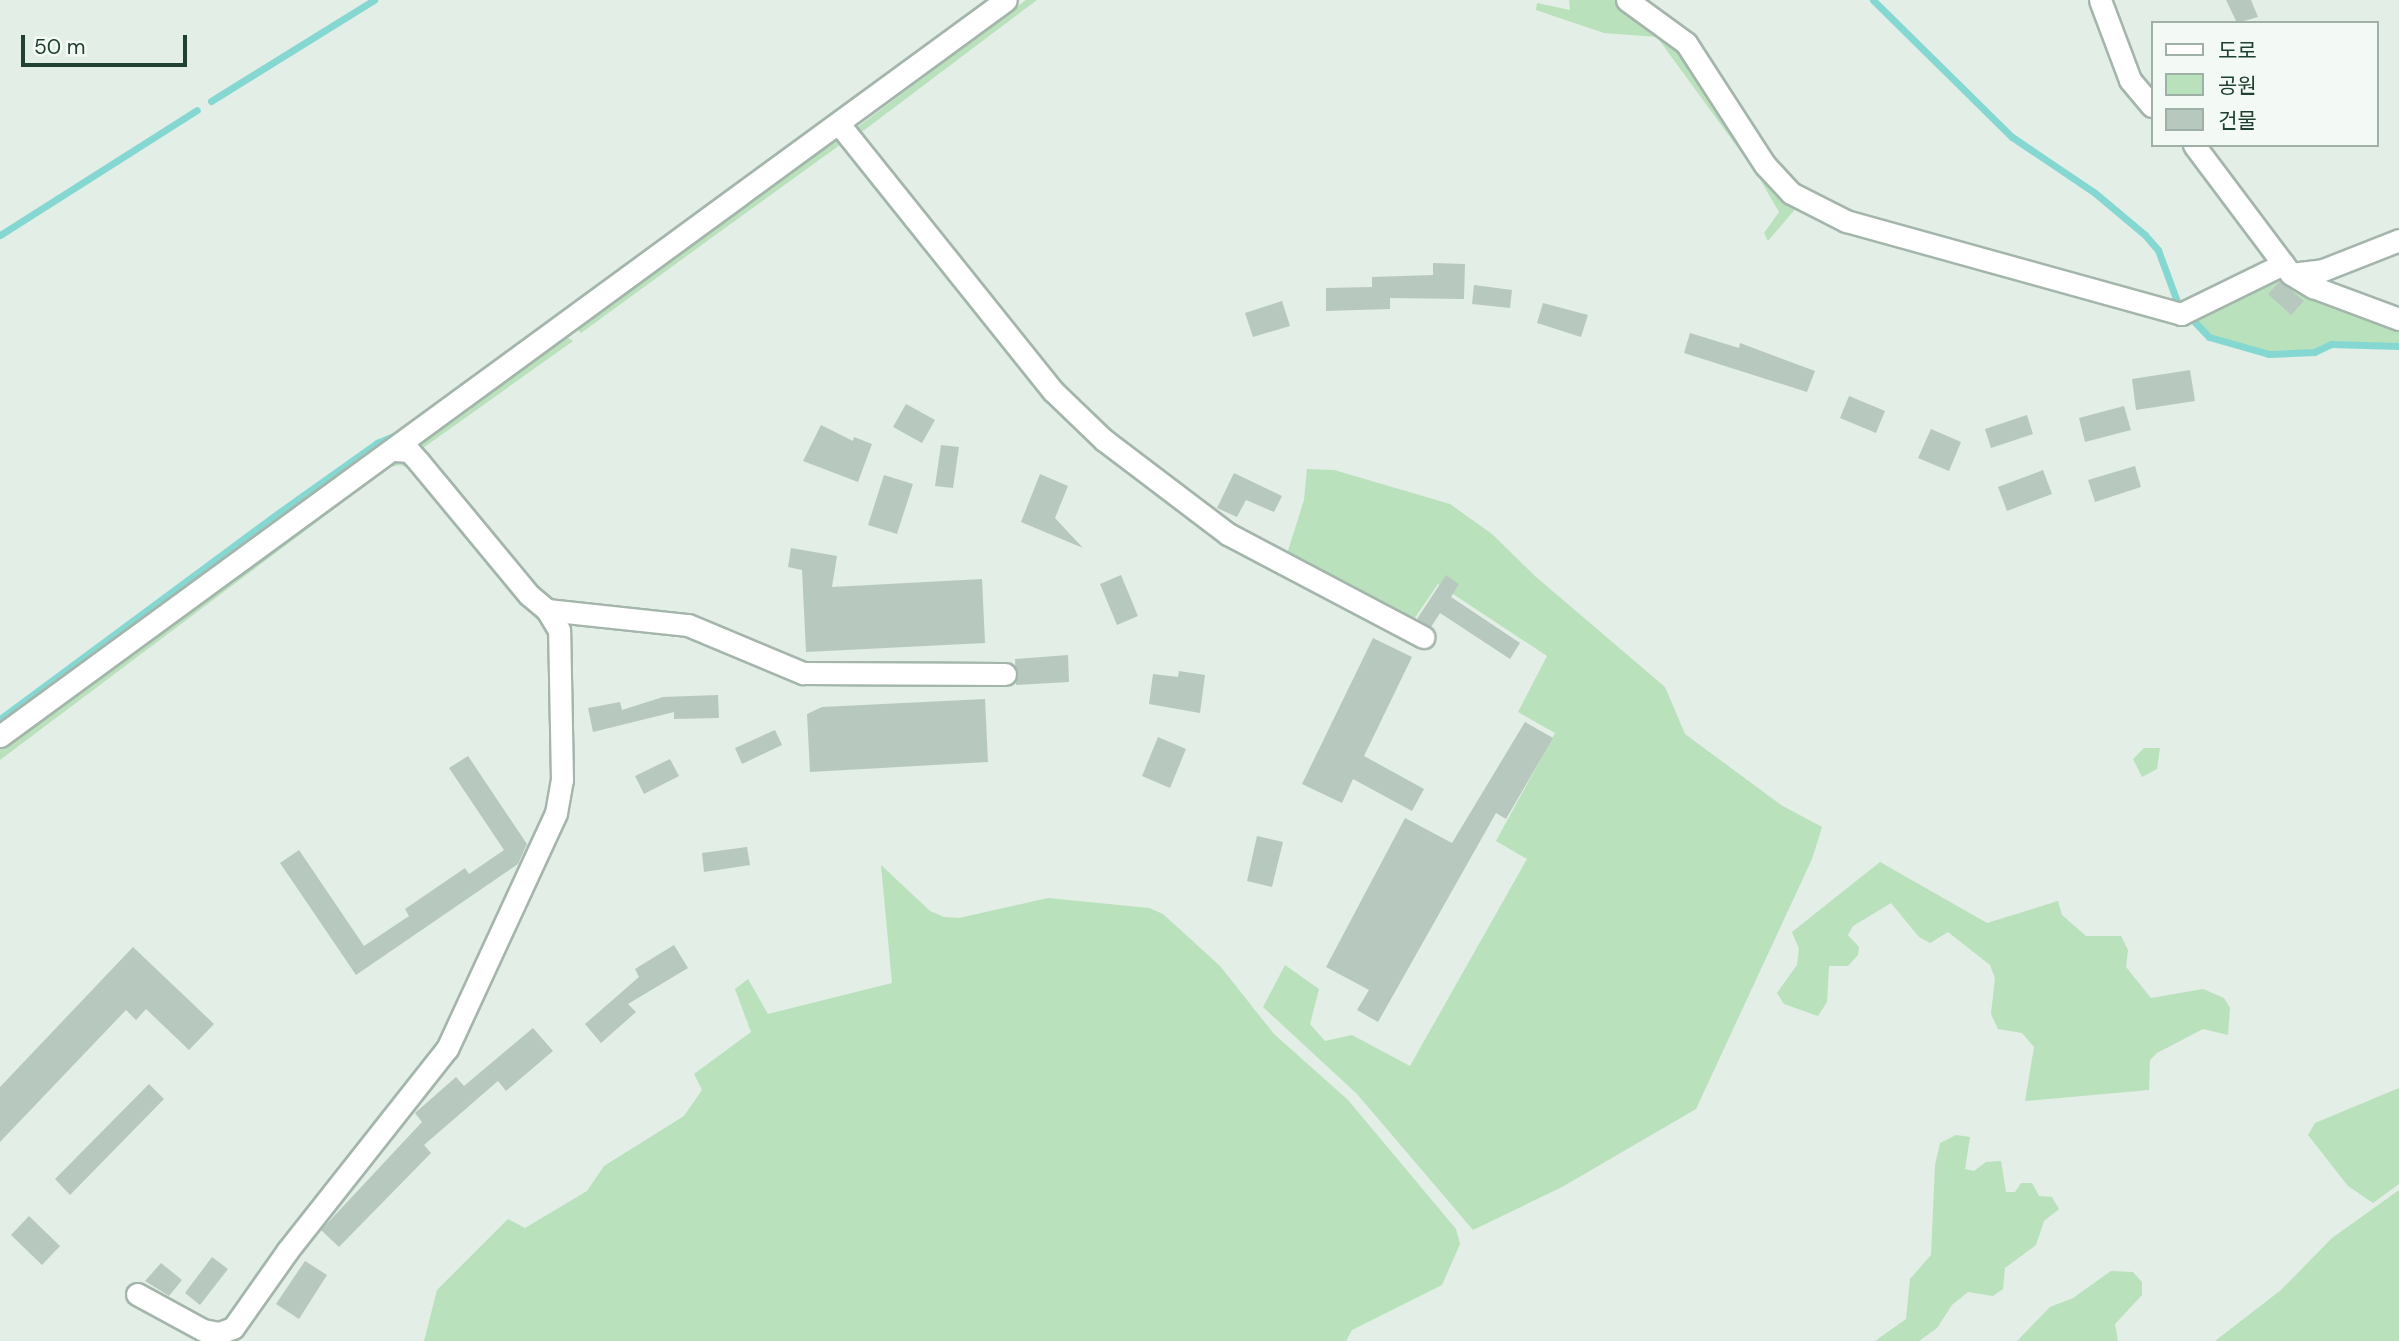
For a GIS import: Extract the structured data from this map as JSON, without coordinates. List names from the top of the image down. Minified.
{"legend":["도로","공원","건물"],"scale_bar":"50 m"}
